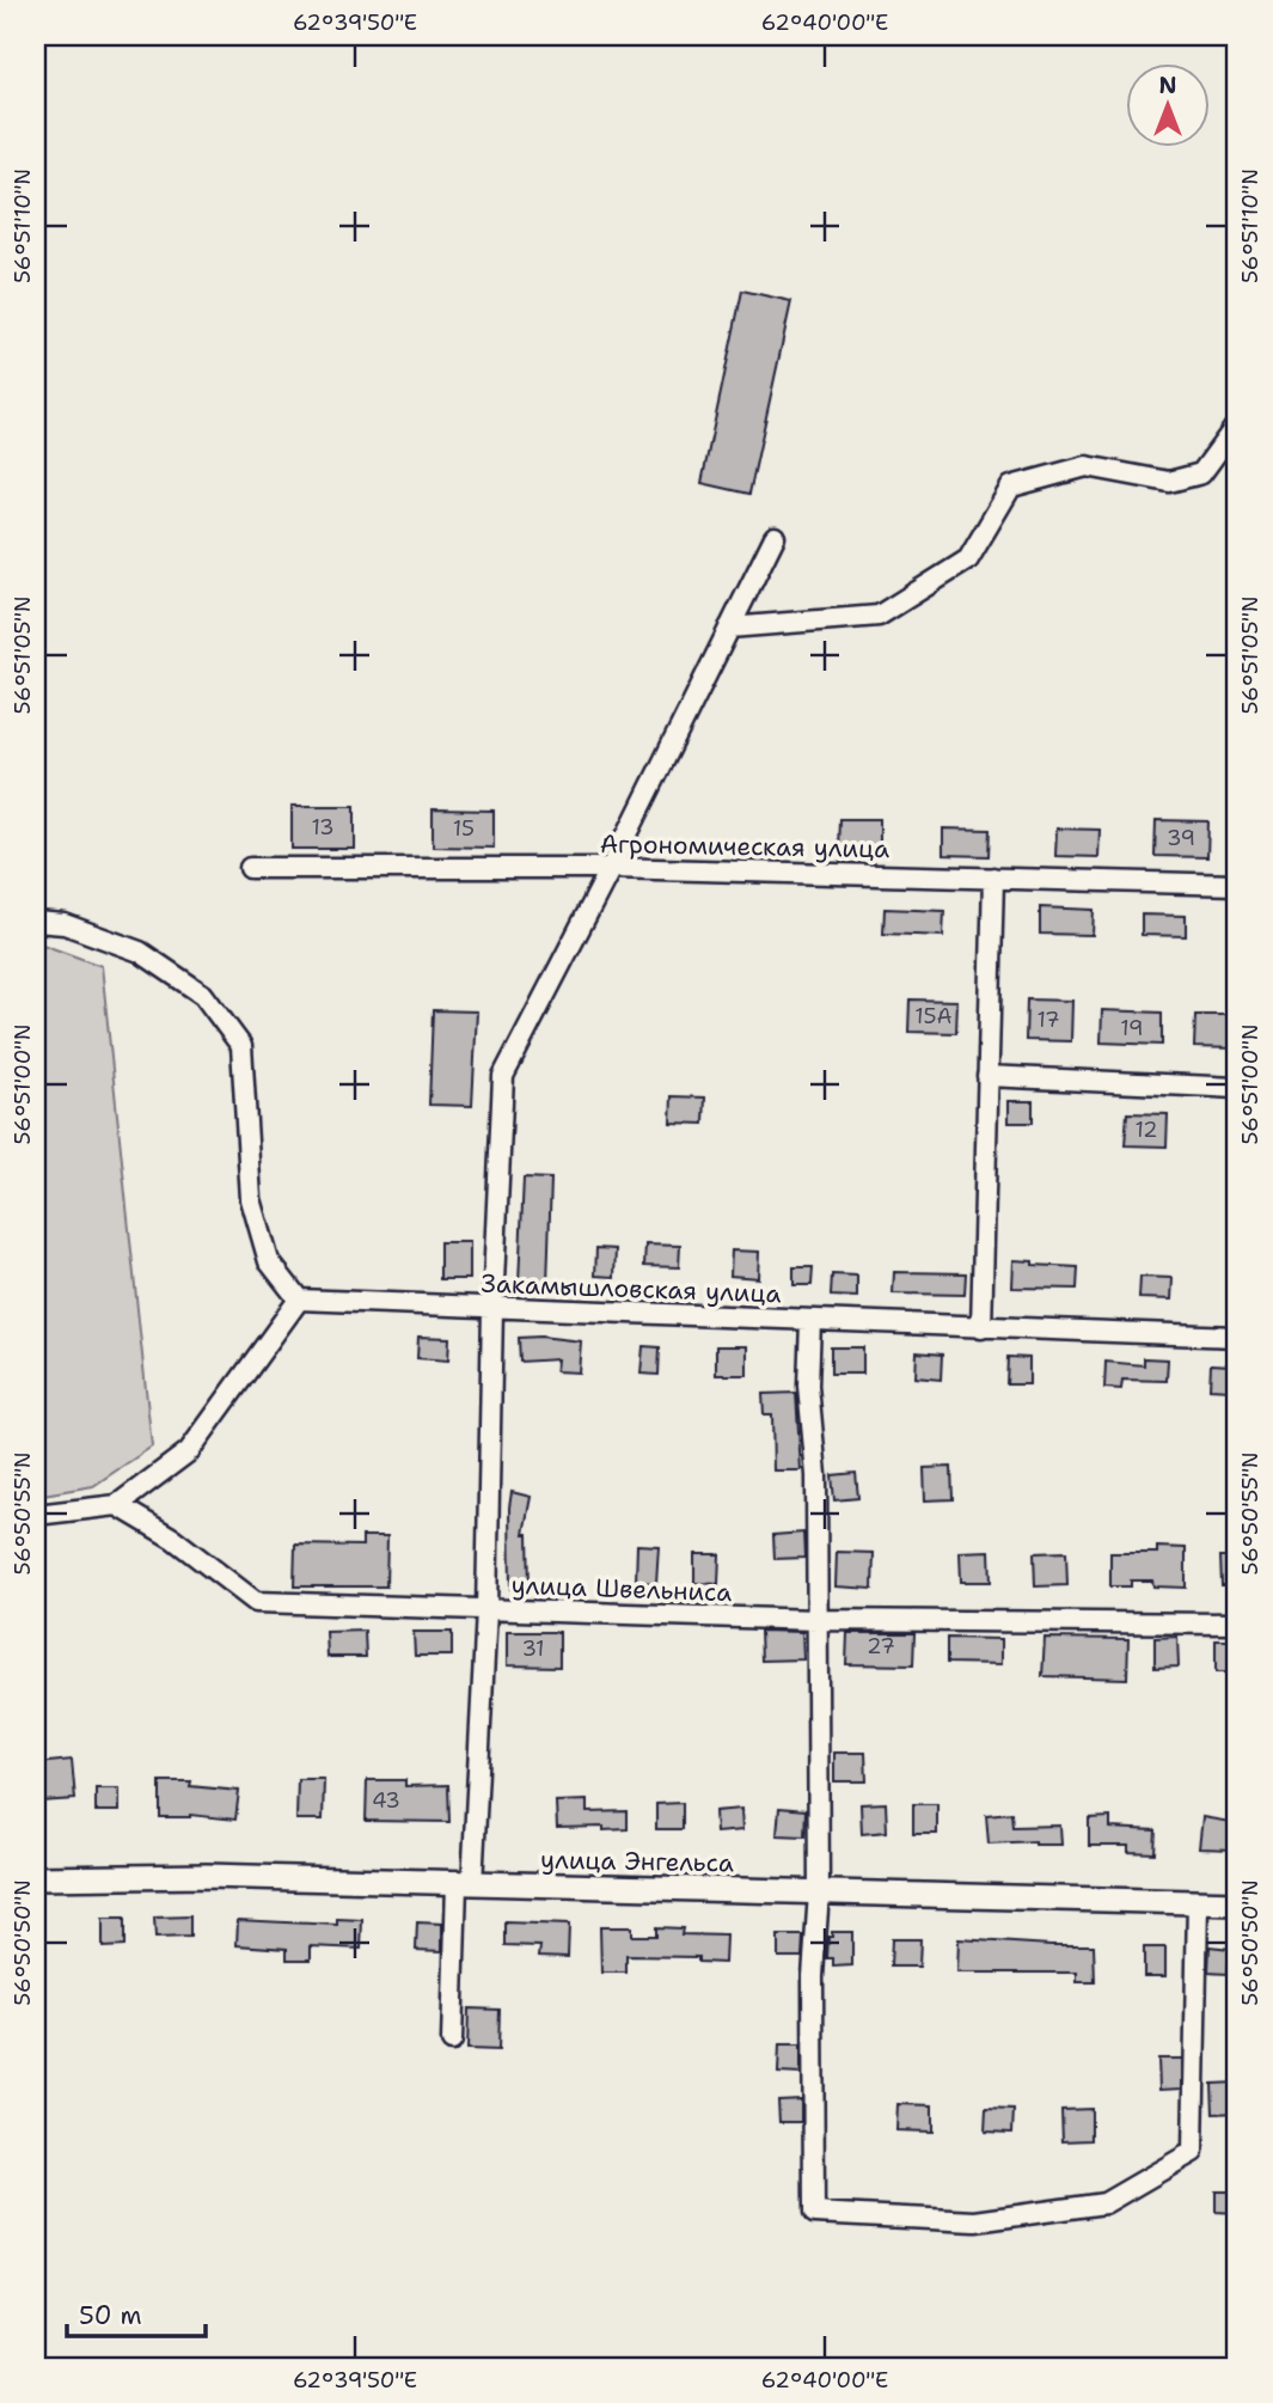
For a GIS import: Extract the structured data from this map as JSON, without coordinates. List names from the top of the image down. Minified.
{"streets":{"main road":["улица Энгельса"],"street":["Агрономическая улица","Закамышловская улица","улица Швельниса"]},"house_numbers":["13","15","39","15А","17","19","12","27","31","43"],"scale_bar":"50 m","north":"top","coordinates":["62°39'50\"E","62°40'00\"E","56°51'10\"N","56°51'05\"N","56°51'00\"N","56°50'55\"N","56°50'50\"N"]}
